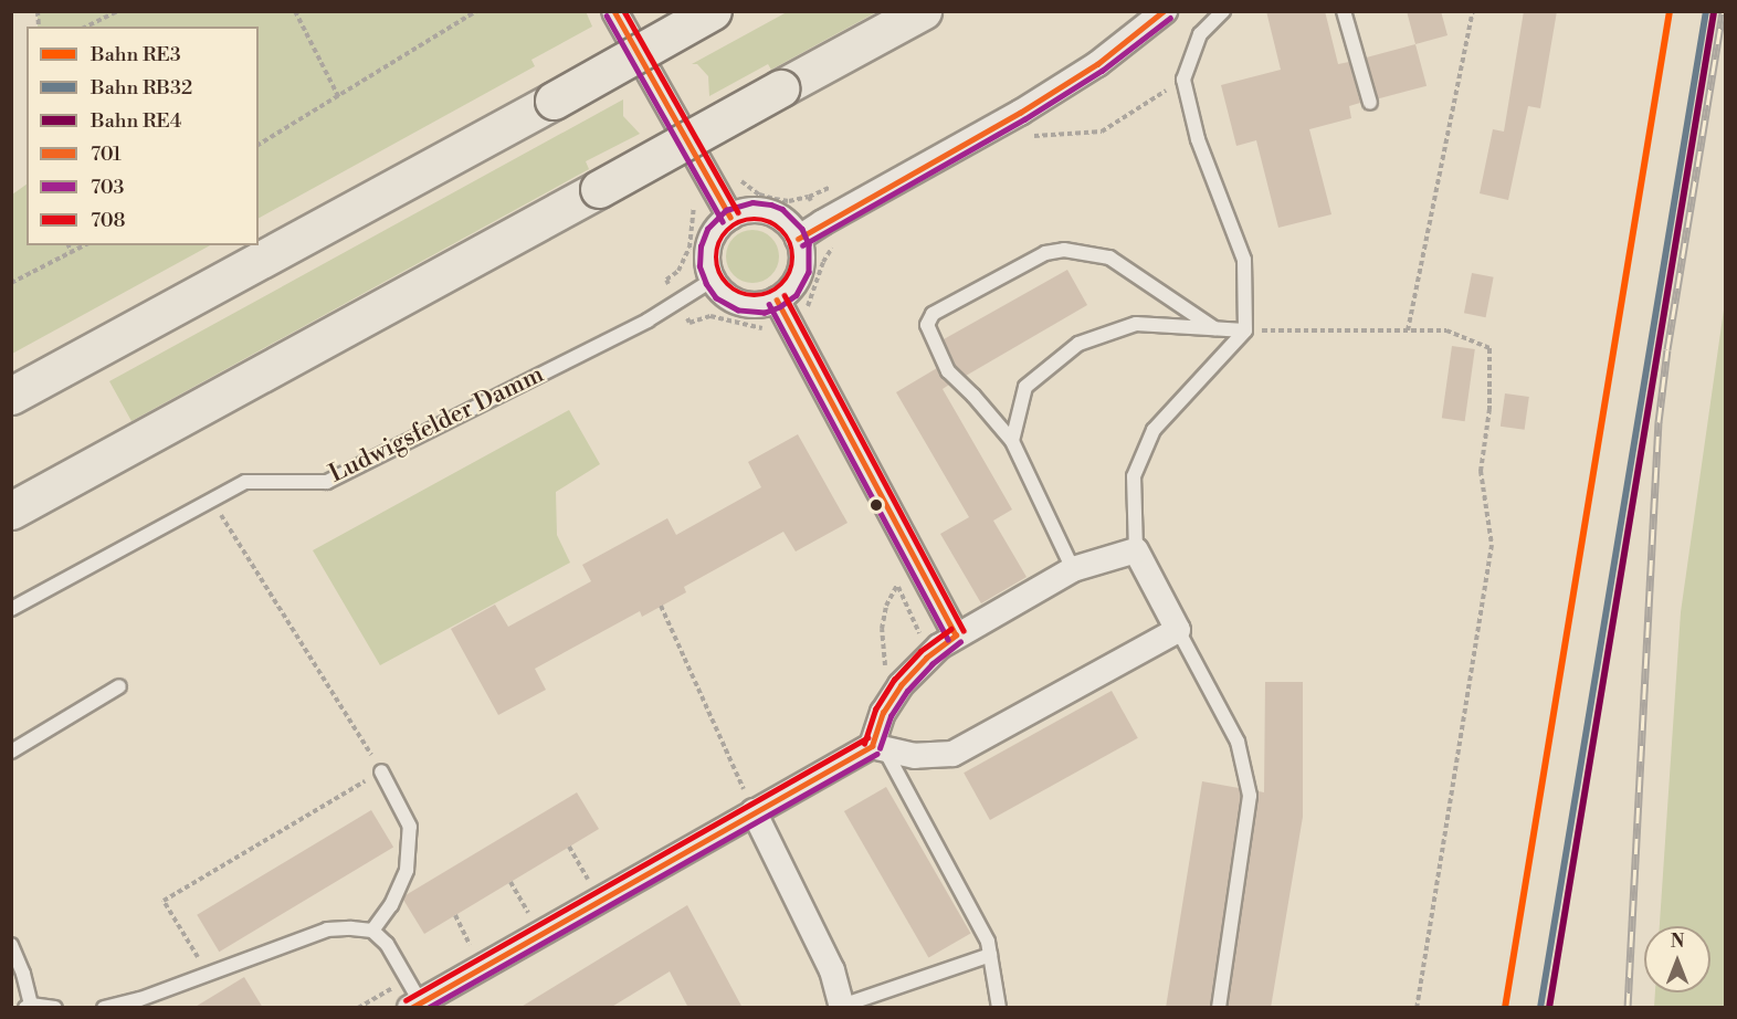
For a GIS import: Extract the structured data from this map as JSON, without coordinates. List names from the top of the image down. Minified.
{"streets":{"lane":["Ludwigsfelder Damm"]},"lines":["rail line RE3","rail line RB32","transit line 701","transit line 708","rail line RE4","transit line 703"],"legend":["Bahn RE3","Bahn RB32","Bahn RE4","701","703","708"],"north":"top"}
